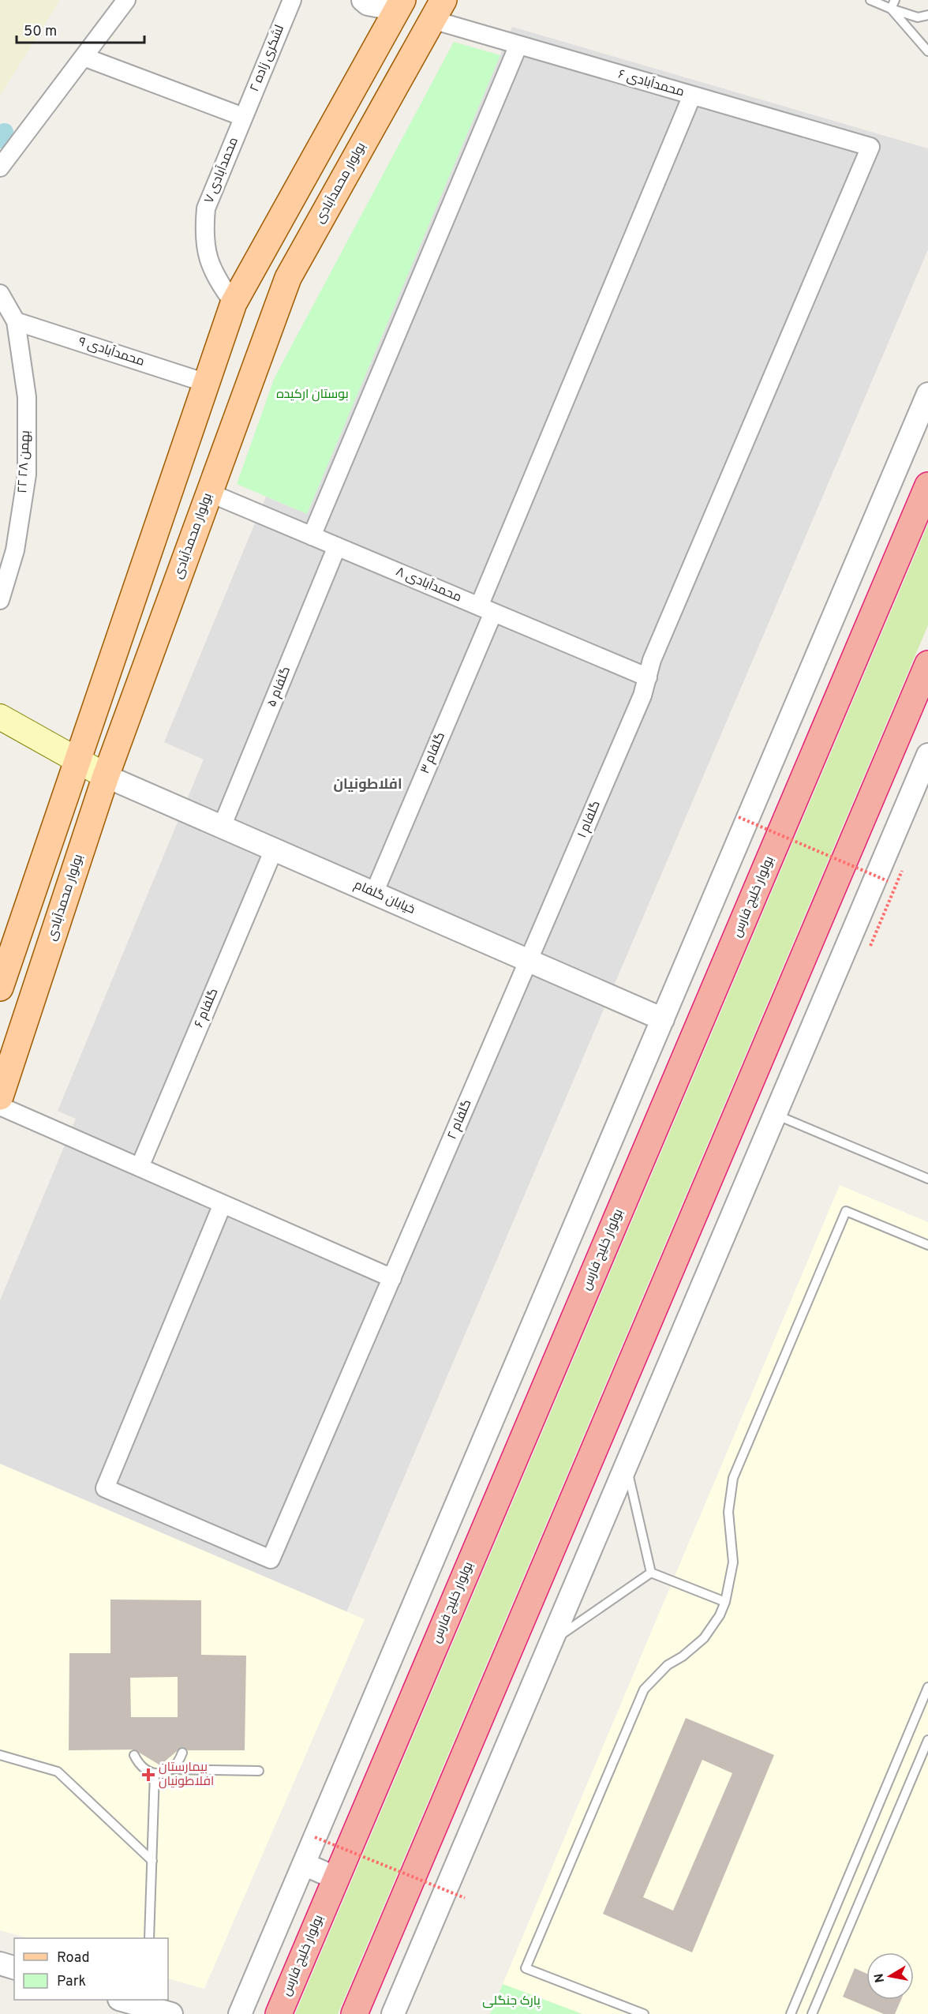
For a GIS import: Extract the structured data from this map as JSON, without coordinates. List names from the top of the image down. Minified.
{"streets":{"highway":["بولوار خلیج فارس"],"main road":["بولوار محمدآبادی"],"street":["لشکری زاده ۲","محمدآبادی ۶","محمدآبادی ۷","محمدآبادی ۹","۲۲ بهمن ۲۸","محمدآبادی ۸","گلفام ۵","گلفام ۳","گلفام ۱","خیابان گلفام","گلفام ۶","گلفام ۲"]},"crossings":[["لشکری زاده ۲","محمدآبادی ۷"],["محمدآبادی ۶","بولوار محمدآبادی"],["محمدآبادی ۶","گلفام ۳"],["محمدآبادی ۶","گلفام ۱"],["بولوار محمدآبادی","محمدآبادی ۸"],["بولوار محمدآبادی","خیابان گلفام"],["محمدآبادی ۹","۲۲ بهمن ۲۸"],["محمدآبادی ۸","گلفام ۵"],["محمدآبادی ۸","گلفام ۳"],["محمدآبادی ۸","گلفام ۱"],["گلفام ۵","خیابان گلفام"],["گلفام ۳","خیابان گلفام"],["گلفام ۱","خیابان گلفام"],["گلفام ۱","گلفام ۲"],["خیابان گلفام","گلفام ۶"],["خیابان گلفام","گلفام ۲"]],"districts":["افلاطونیان"],"parks":["بوستان ارکیده","پارک جنگلی"],"places":{"health":["بیمارستان افلاطونیان"]},"legend":["Road","Park"],"scale_bar":"50 m","north":"left"}
